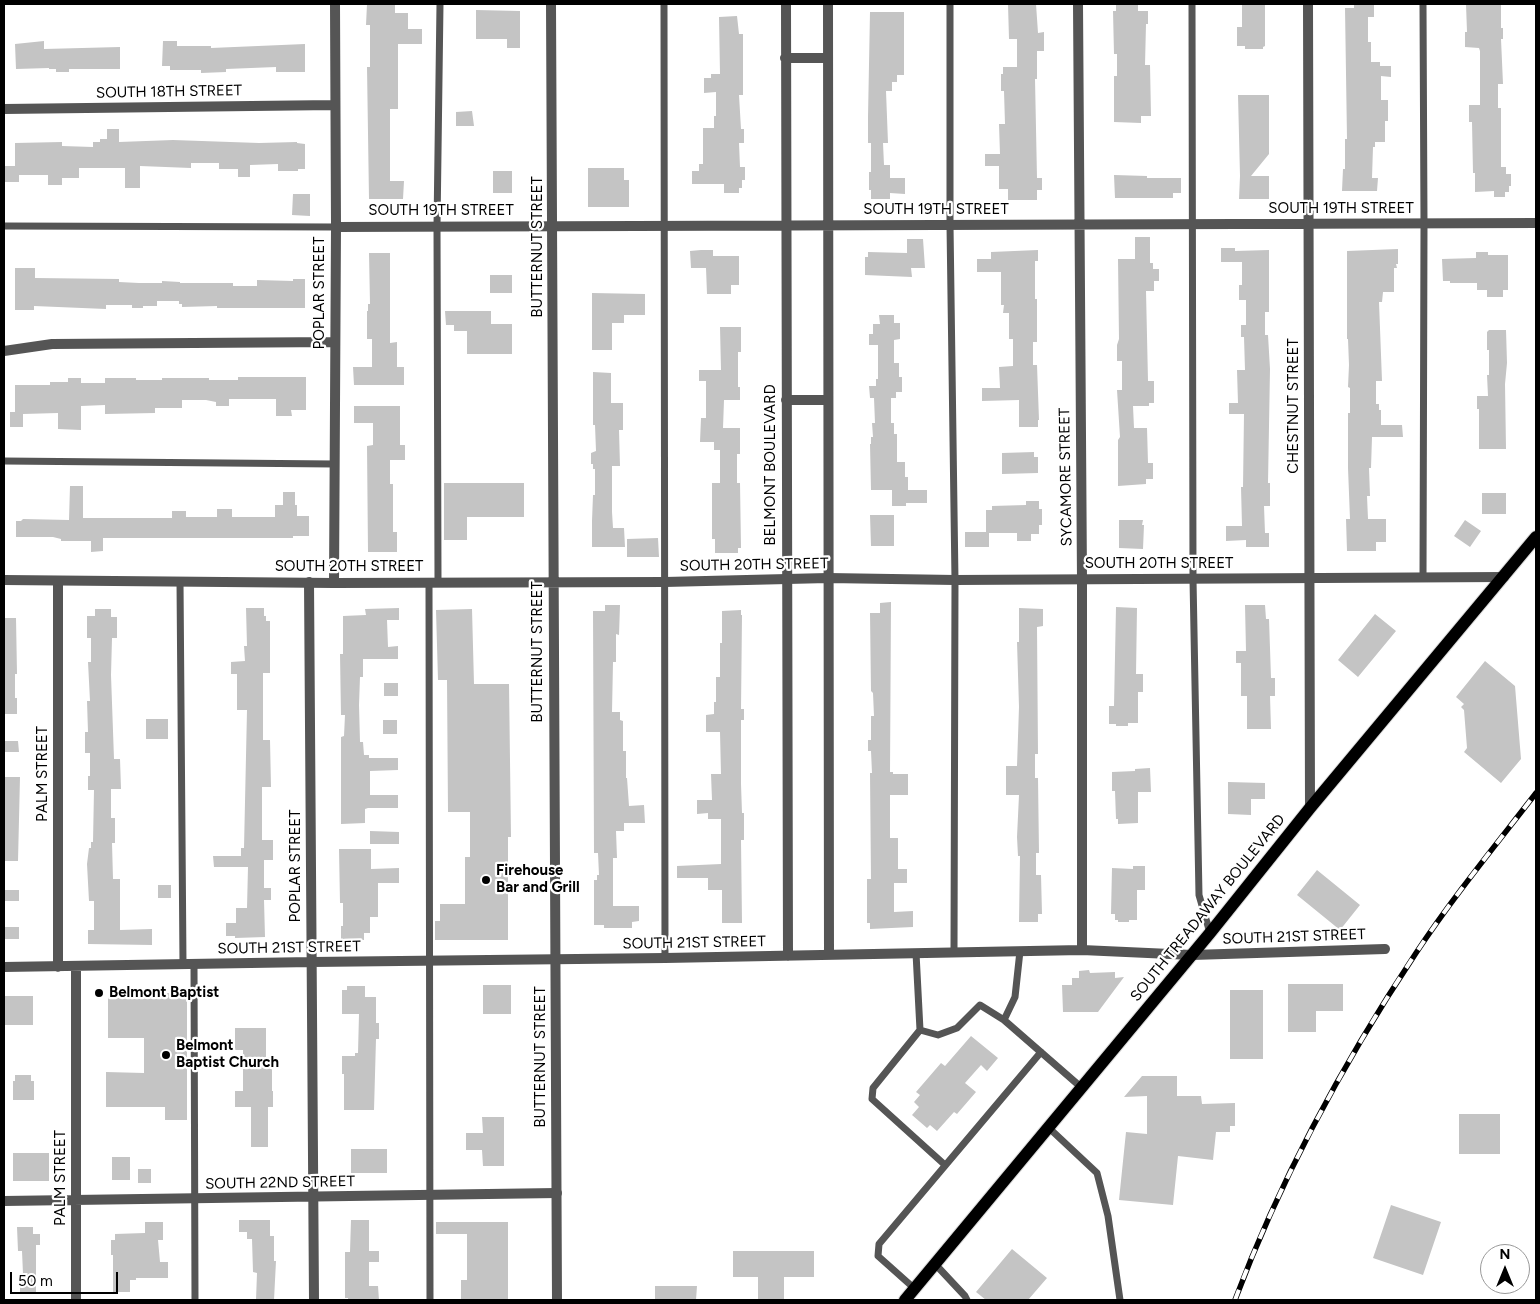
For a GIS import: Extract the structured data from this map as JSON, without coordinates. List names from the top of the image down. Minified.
{"streets":{"main road":["SOUTH TREADAWAY BOULEVARD"],"street":["SOUTH 18TH STREET","SOUTH 19TH STREET","BUTTERNUT STREET","POPLAR STREET","CHESTNUT STREET","BELMONT BOULEVARD","SYCAMORE STREET","SOUTH 20TH STREET","PALM STREET","SOUTH 21ST STREET","SOUTH 22ND STREET"]},"crossings":[["SOUTH 18TH STREET","POPLAR STREET"],["SOUTH 19TH STREET","BUTTERNUT STREET"],["SOUTH 19TH STREET","POPLAR STREET"],["SOUTH 19TH STREET","CHESTNUT STREET"],["SOUTH 19TH STREET","BELMONT BOULEVARD"],["SOUTH 19TH STREET","SYCAMORE STREET"],["BUTTERNUT STREET","SOUTH 20TH STREET"],["BUTTERNUT STREET","SOUTH 21ST STREET"],["BUTTERNUT STREET","SOUTH 22ND STREET"],["POPLAR STREET","SOUTH 20TH STREET"],["POPLAR STREET","SOUTH 21ST STREET"],["POPLAR STREET","SOUTH 22ND STREET"],["CHESTNUT STREET","SOUTH 20TH STREET"],["CHESTNUT STREET","SOUTH TREADAWAY BOULEVARD"],["BELMONT BOULEVARD","SOUTH 20TH STREET"],["BELMONT BOULEVARD","SOUTH 21ST STREET"],["SYCAMORE STREET","SOUTH 20TH STREET"],["SYCAMORE STREET","SOUTH 21ST STREET"],["SOUTH 20TH STREET","PALM STREET"],["SOUTH 20TH STREET","SOUTH TREADAWAY BOULEVARD"],["PALM STREET","SOUTH 21ST STREET"],["PALM STREET","SOUTH 22ND STREET"],["SOUTH TREADAWAY BOULEVARD","SOUTH 21ST STREET"]],"places":["Firehouse Bar and Grill","Belmont Baptist","Belmont Baptist Church"],"scale_bar":"50 m","north":"top"}
